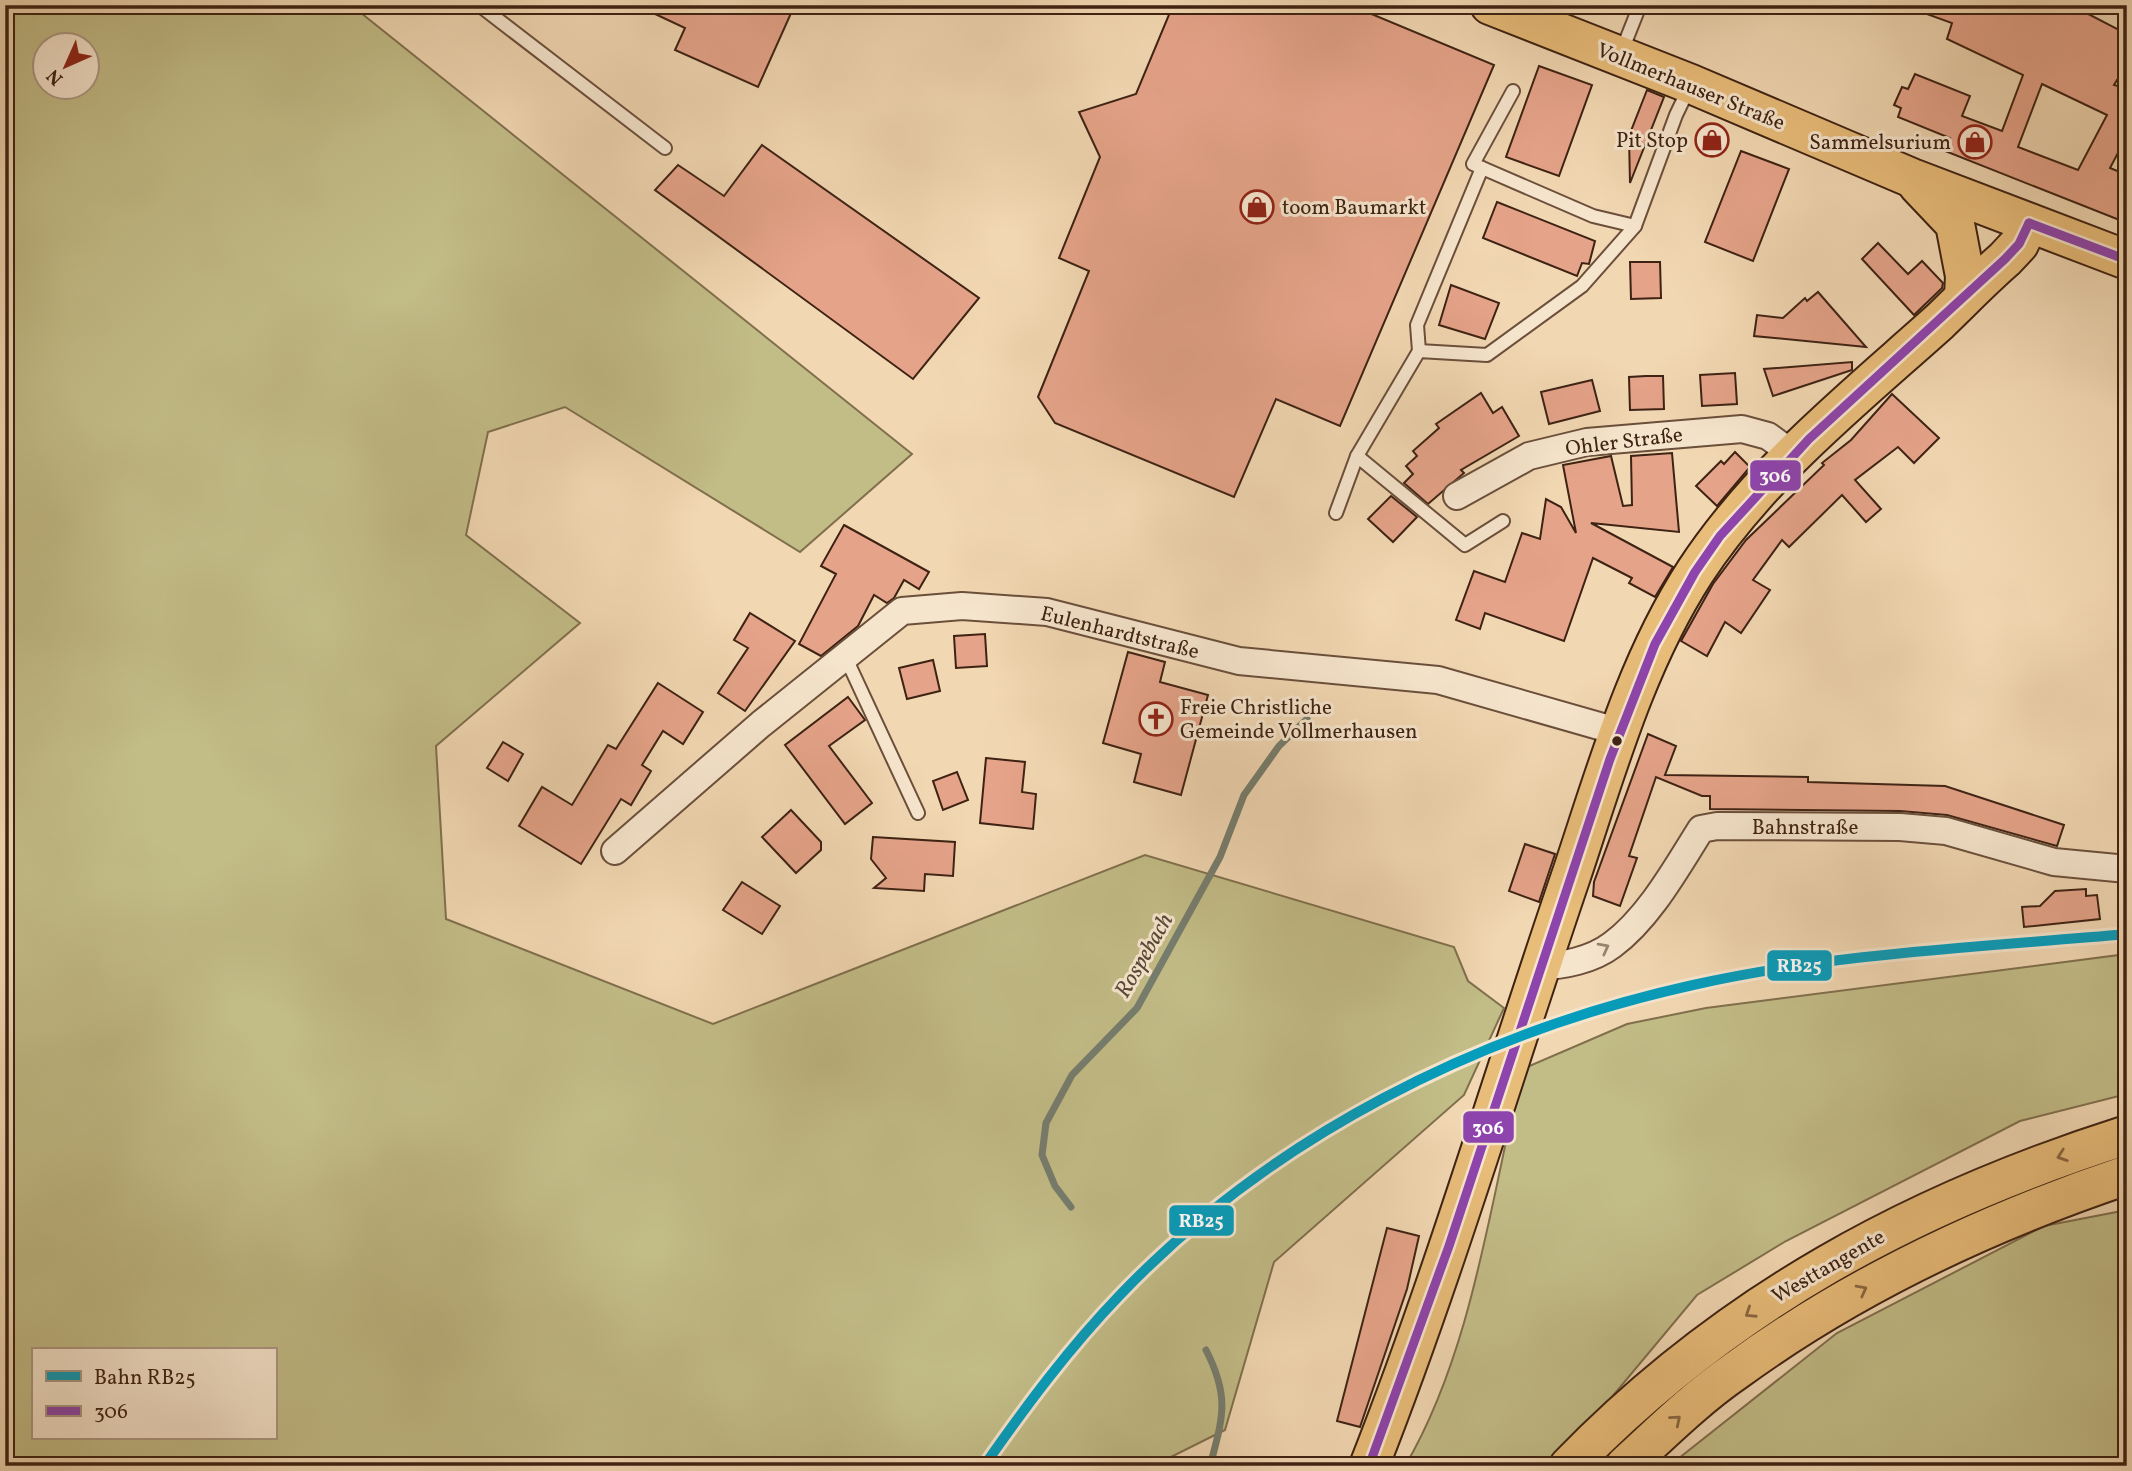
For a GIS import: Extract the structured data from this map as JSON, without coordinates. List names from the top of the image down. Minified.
{"streets":{"main road":["Vollmerhauser Straße","Westtangente"],"street":["Ohler Straße","Eulenhardtstraße","Bahnstraße"]},"one_way":["Bahnstraße"],"water":["Rospebach"],"places":{"shop":["Pit Stop","Sammelsurium","toom Baumarkt"],"church":["Freie Christliche Gemeinde Vollmerhausen"]},"lines":["transit line 306","rail line RB25"],"legend":["Bahn RB25","306"],"north":"bottom left"}
